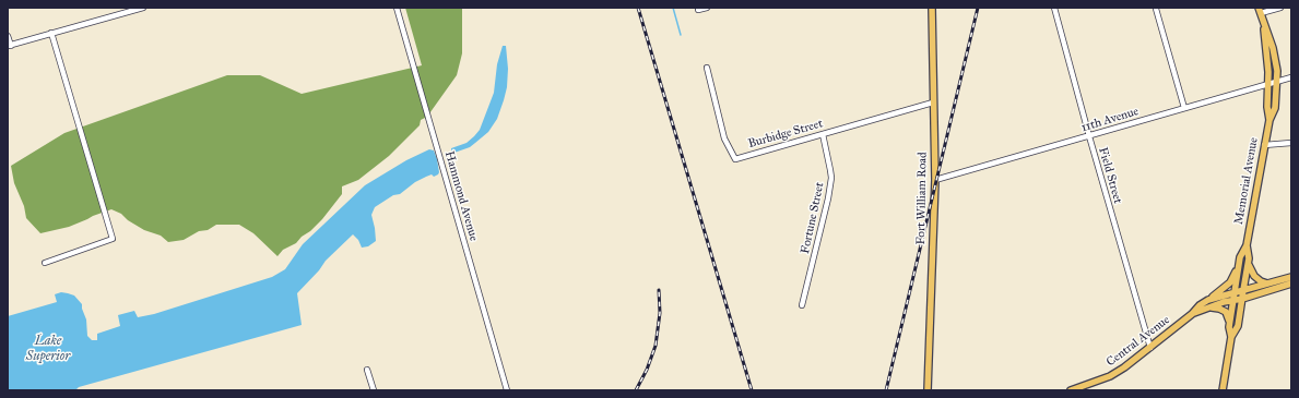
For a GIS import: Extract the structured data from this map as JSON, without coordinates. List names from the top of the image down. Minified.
{"streets":{"main road":["Memorial Avenue","Fort William Road","Central Avenue"],"street":["11th Avenue","Burbidge Street","Field Street","Hammond Avenue","Fortune Street"]},"crossings":[["11th Avenue","Field Street"],["11th Avenue","Memorial Avenue"],["11th Avenue","Fort William Road"],["Burbidge Street","Fort William Road"],["Burbidge Street","Fortune Street"],["Field Street","Central Avenue"],["Memorial Avenue","Central Avenue"]],"water":["Lake Superior"]}
